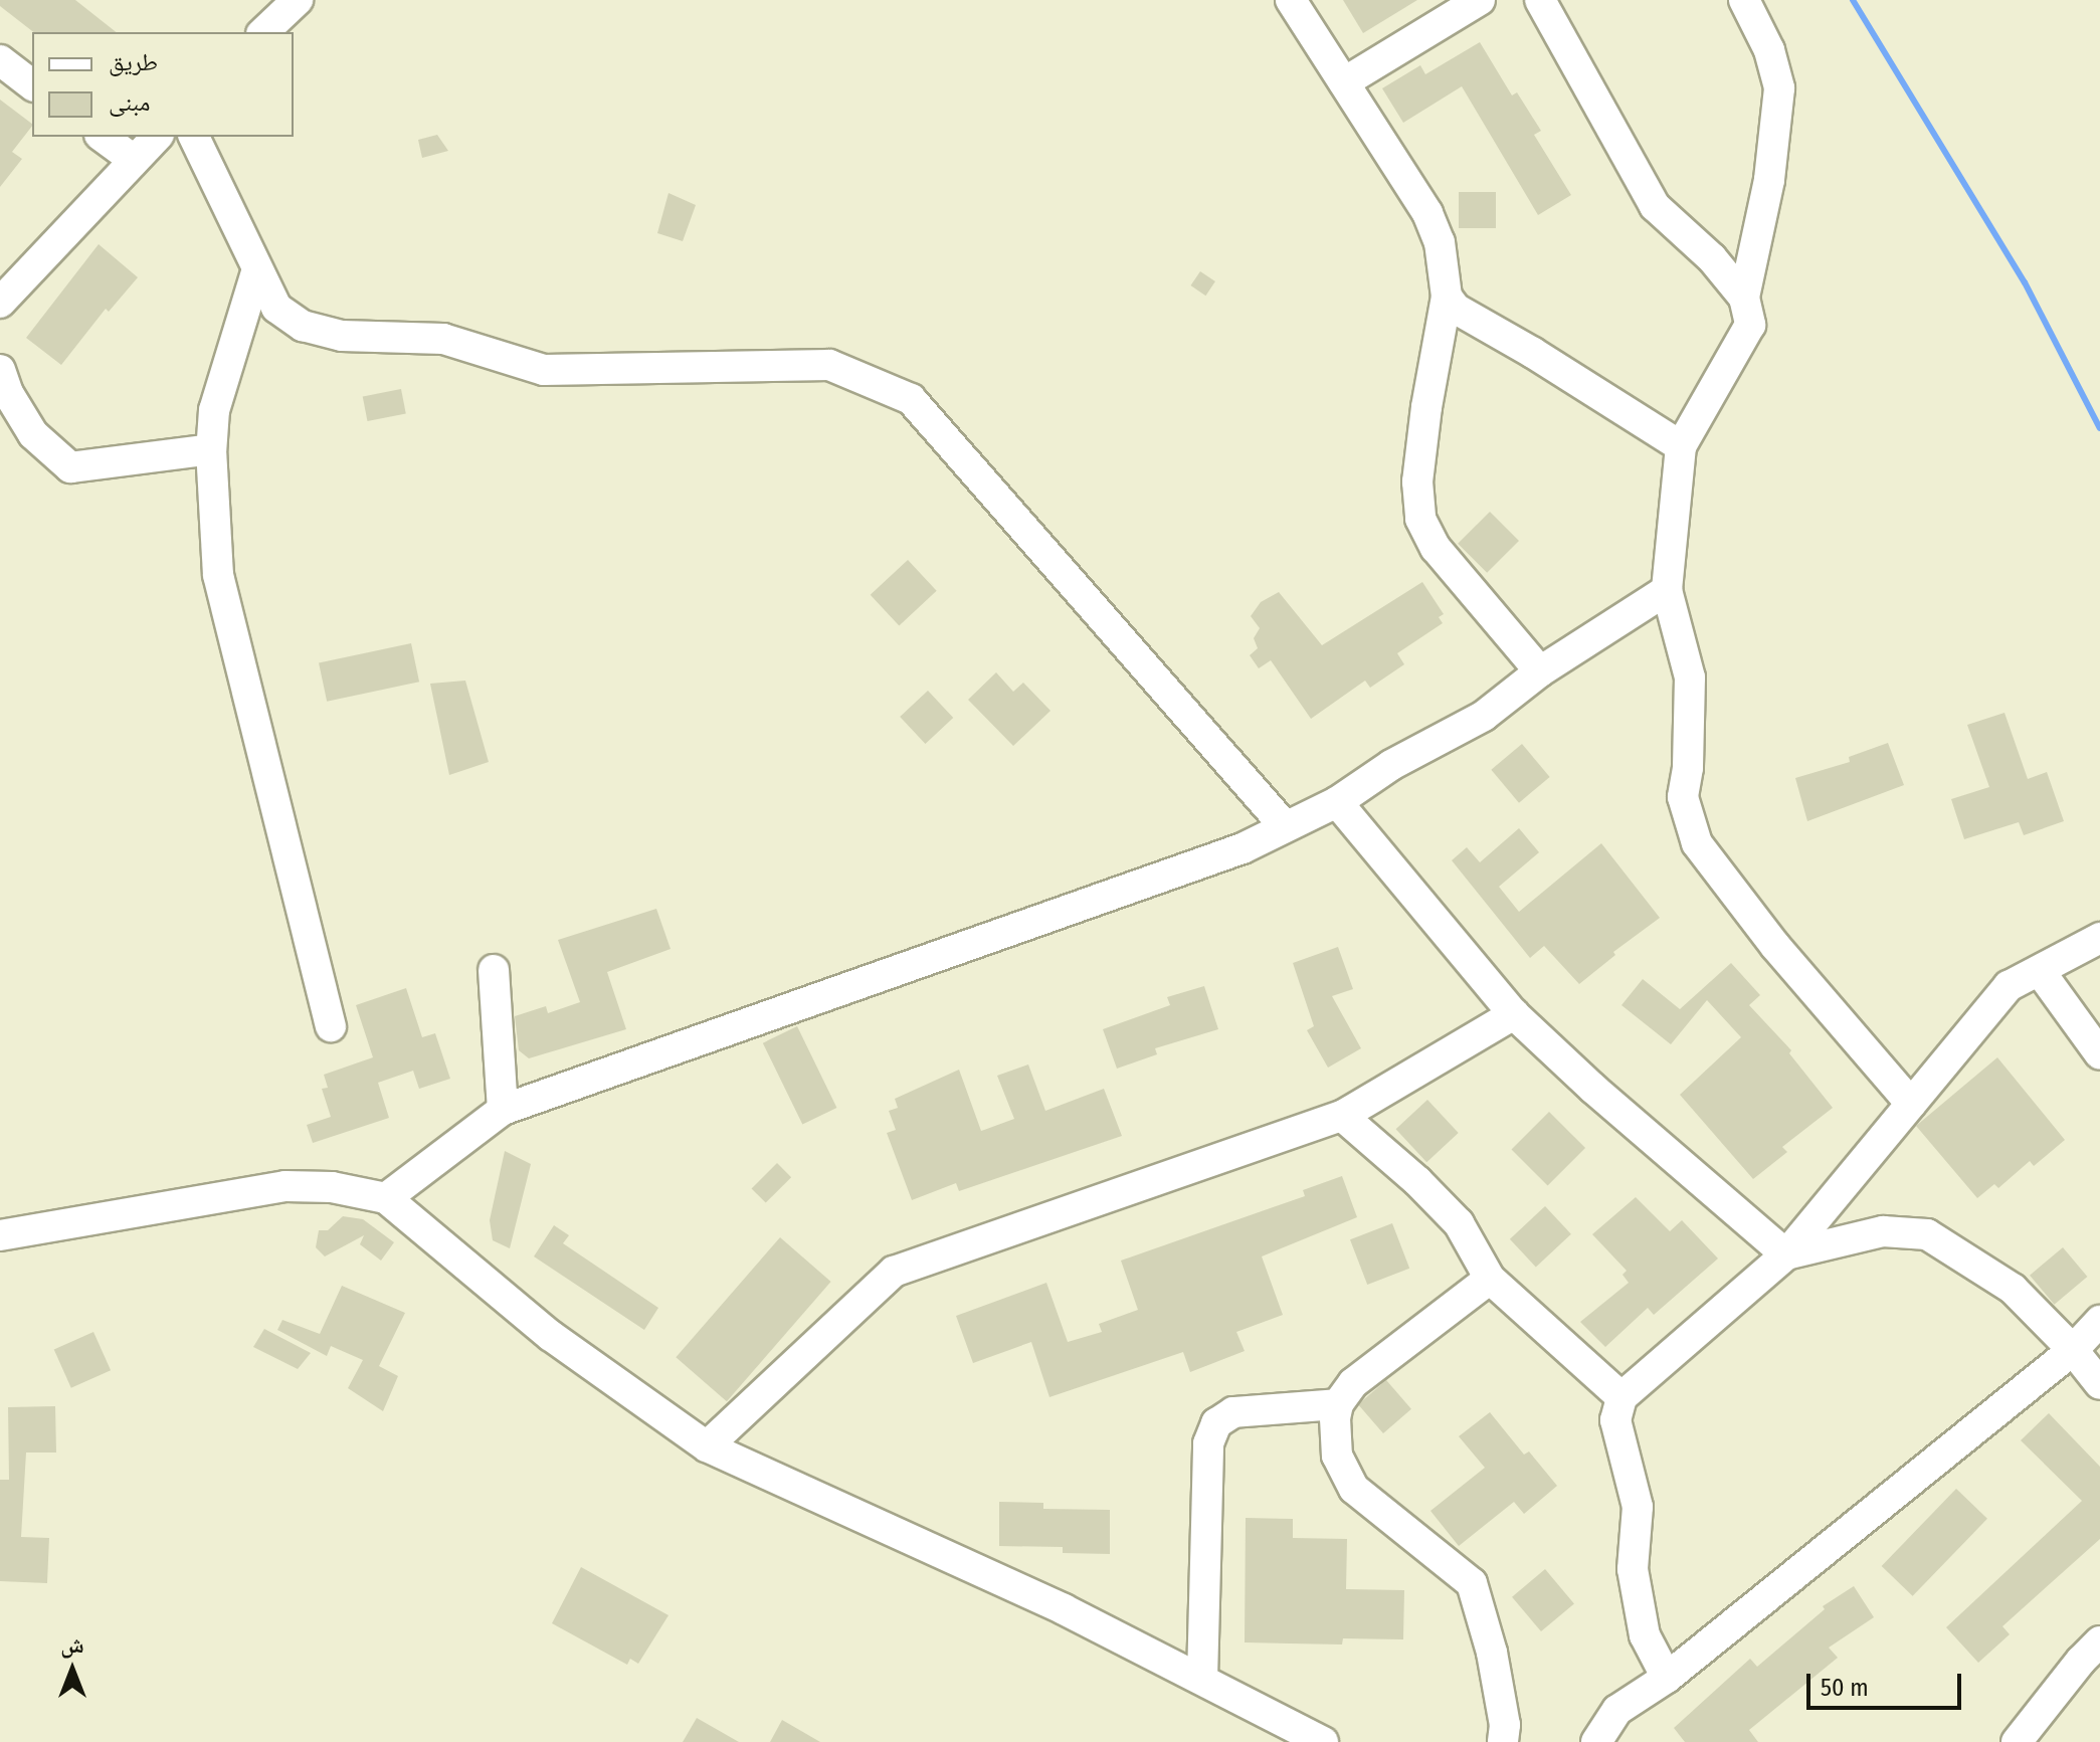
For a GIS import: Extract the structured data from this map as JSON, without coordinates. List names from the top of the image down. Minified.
{"legend":["طريق","مبنى"],"scale_bar":"50 m","north":"top"}
